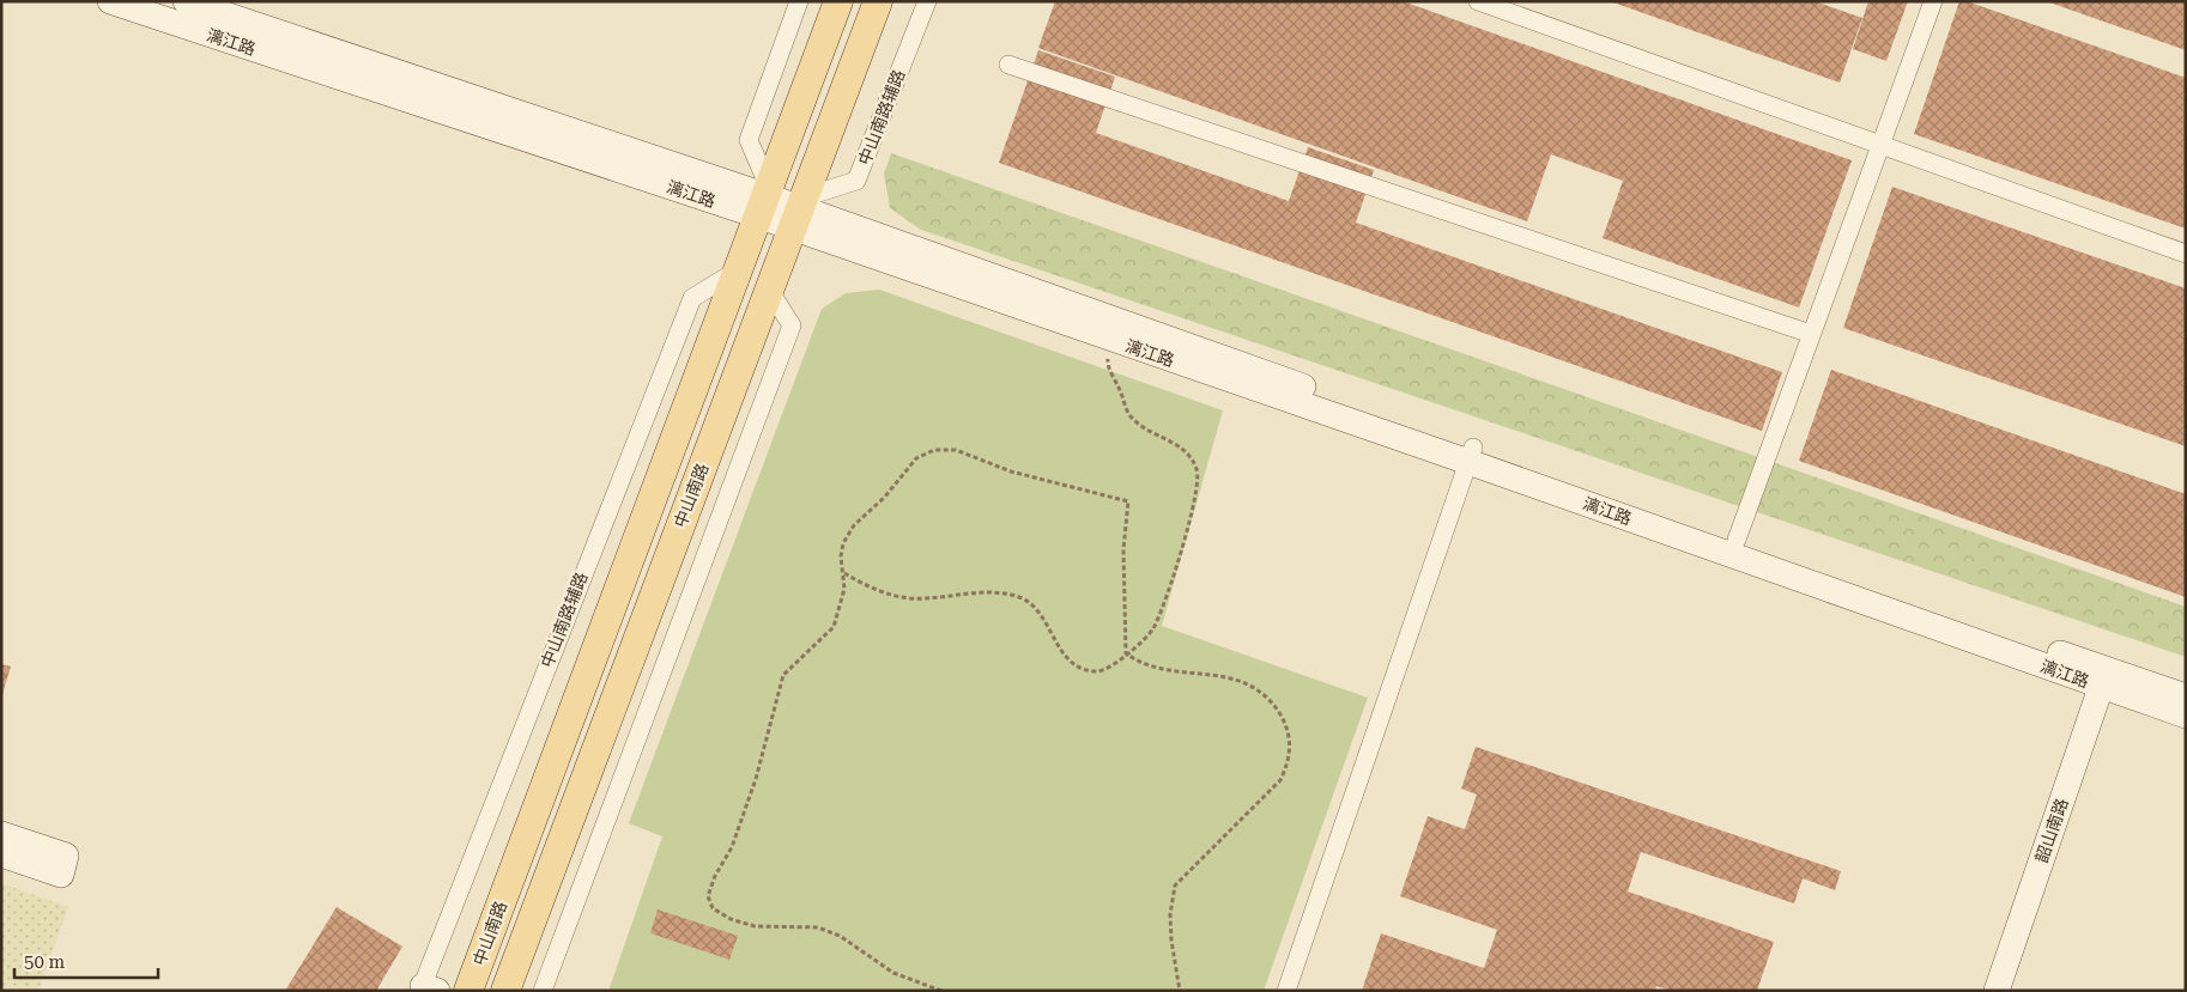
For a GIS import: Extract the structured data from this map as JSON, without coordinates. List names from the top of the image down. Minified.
{"streets":{"main road":["中山南路"],"street":["漓江路","中山南路辅路","韶山南路"]},"crossings":[["漓江路","中山南路辅路"],["漓江路","中山南路"],["漓江路","韶山南路"],["中山南路辅路","中山南路"]],"scale_bar":"50 m"}
